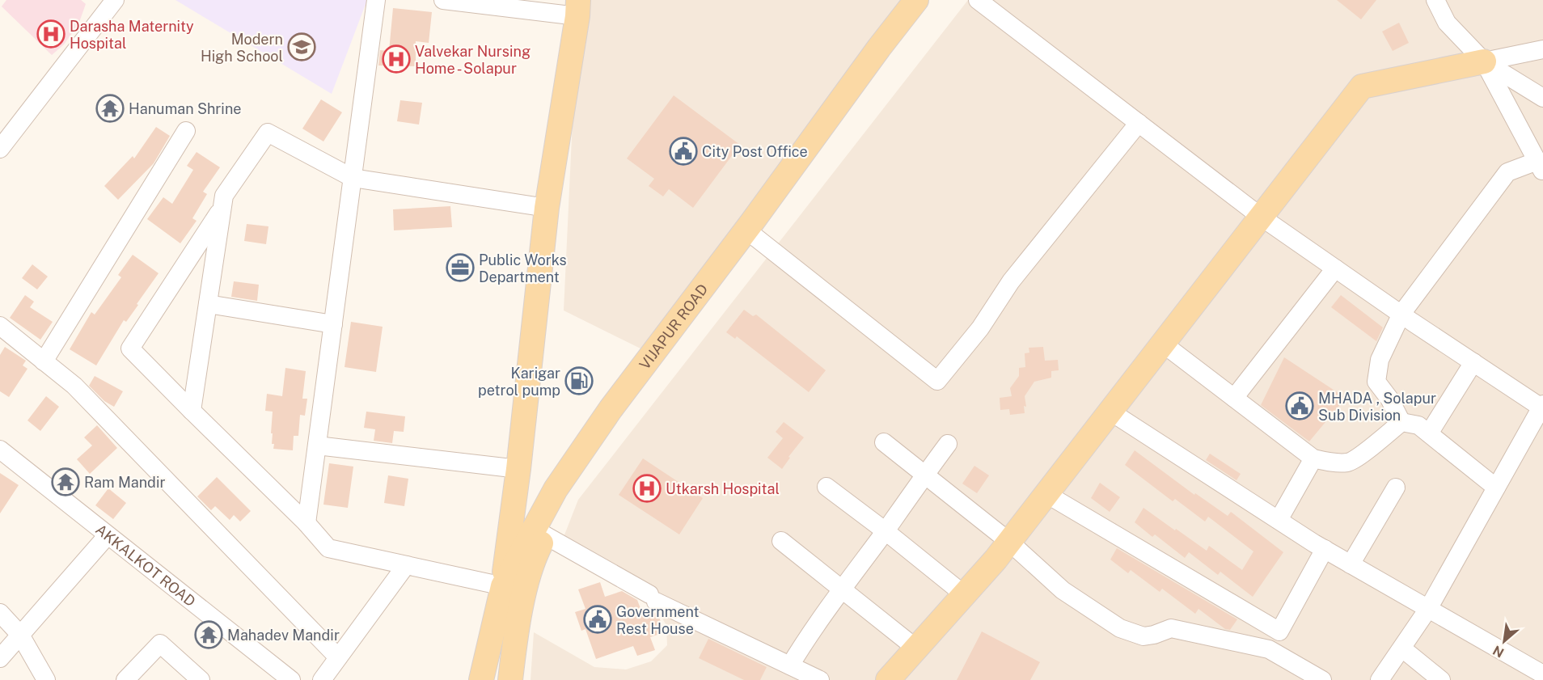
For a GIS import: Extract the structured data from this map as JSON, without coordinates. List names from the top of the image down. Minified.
{"streets":{"main road":["VIJAPUR ROAD"],"street":["AKKALKOT ROAD"]},"places":{"hospital":["Darasha Maternity Hospital","Valvekar Nursing Home - Solapur","Utkarsh Hospital"],"school or university":["Modern High School"],"temple":["Hanuman Shrine","Ram Mandir","Mahadev Mandir"],"public building":["City Post Office","MHADA , Solapur Sub Division","Government Rest House"],"office":["Public Works Department"],"fuel station":["Karigar petrol pump"]},"north":"bottom left"}
